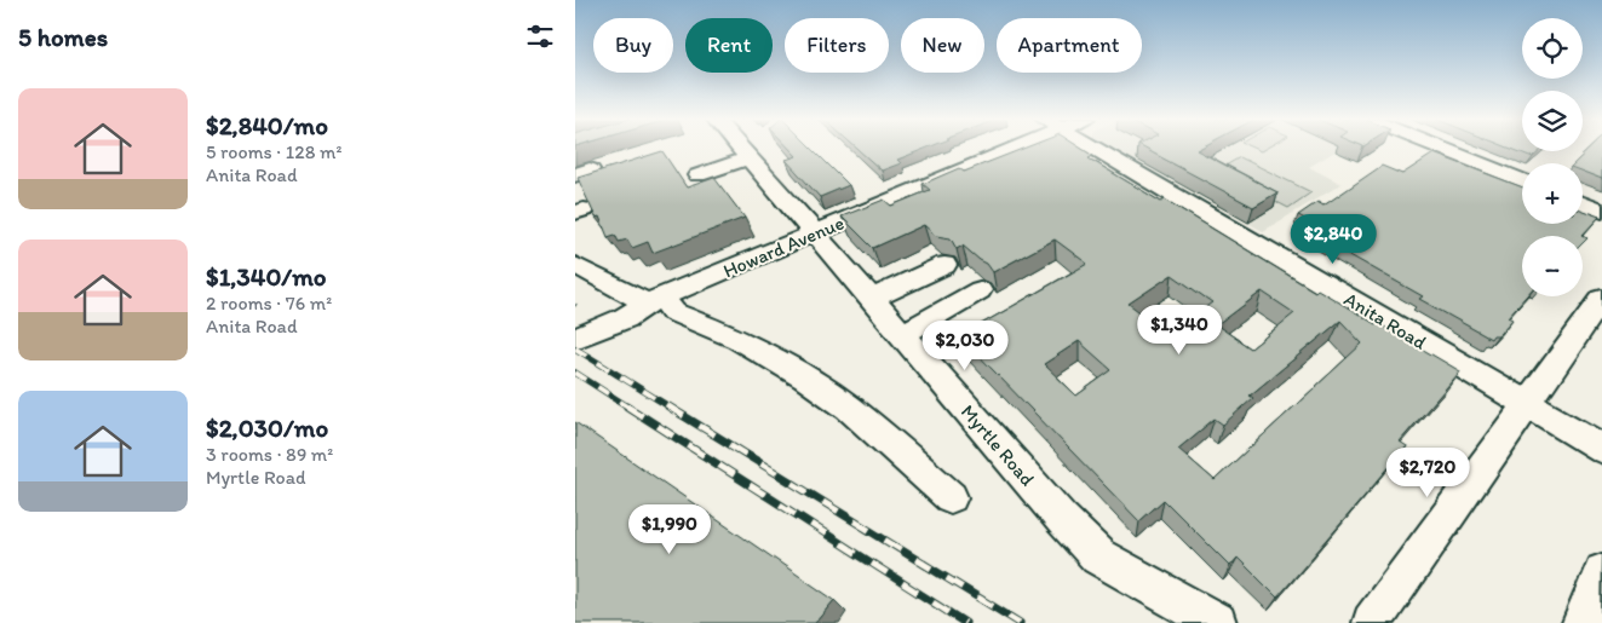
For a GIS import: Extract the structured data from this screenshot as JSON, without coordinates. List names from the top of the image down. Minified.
{"streets":{"street":["Howard Avenue","Anita Road","Myrtle Road"]},"crossings":[["Howard Avenue","Myrtle Road"]],"page":{"heading":"5 homes","map_buttons":["+","−"],"chip":["Buy","Rent","Filters","New","Apartment"],"list":[{"name":"$2,840/mo","note":"5 rooms · 128 m² · Anita Road"},{"name":"$1,340/mo","note":"2 rooms · 76 m² · Anita Road"},{"name":"$2,030/mo","note":"3 rooms · 89 m² · Myrtle Road"}],"price":["$2,840","$1,340","$2,030","$2,720","$1,990"]}}
